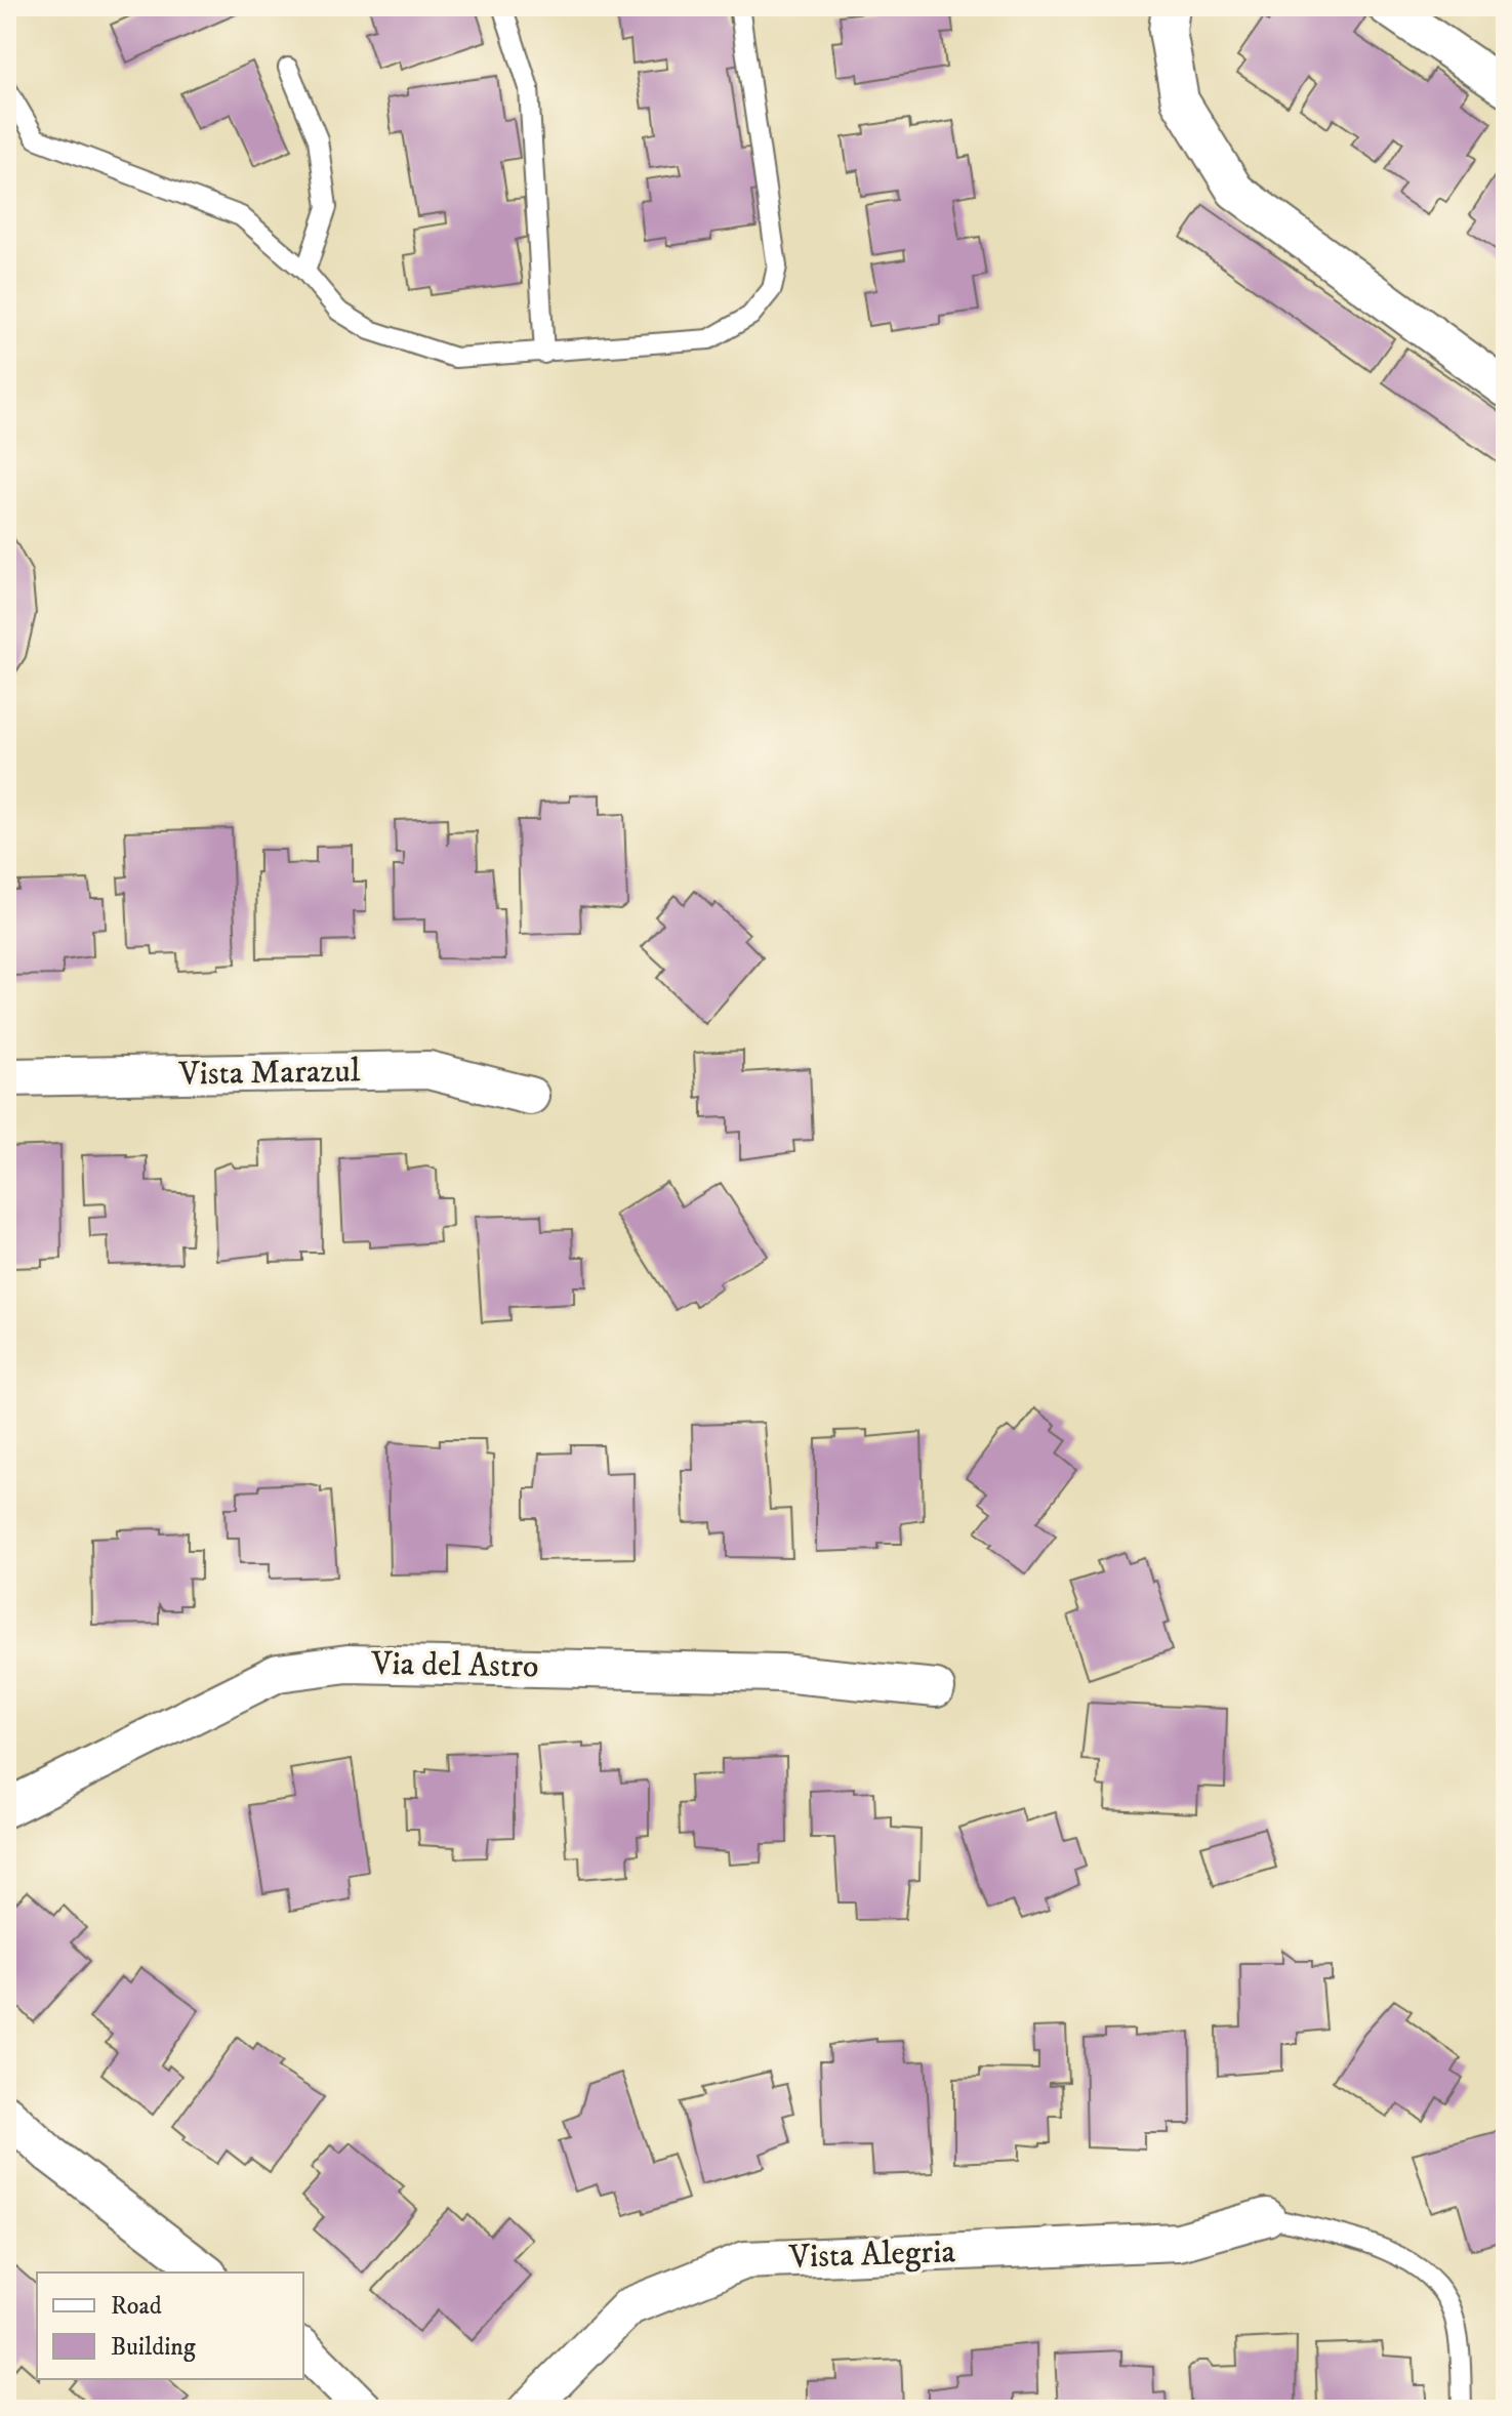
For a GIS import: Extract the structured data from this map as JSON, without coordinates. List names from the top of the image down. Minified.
{"streets":{"street":["Vista Marazul","Via del Astro","Vista Alegria"]},"legend":["Road","Building"]}
